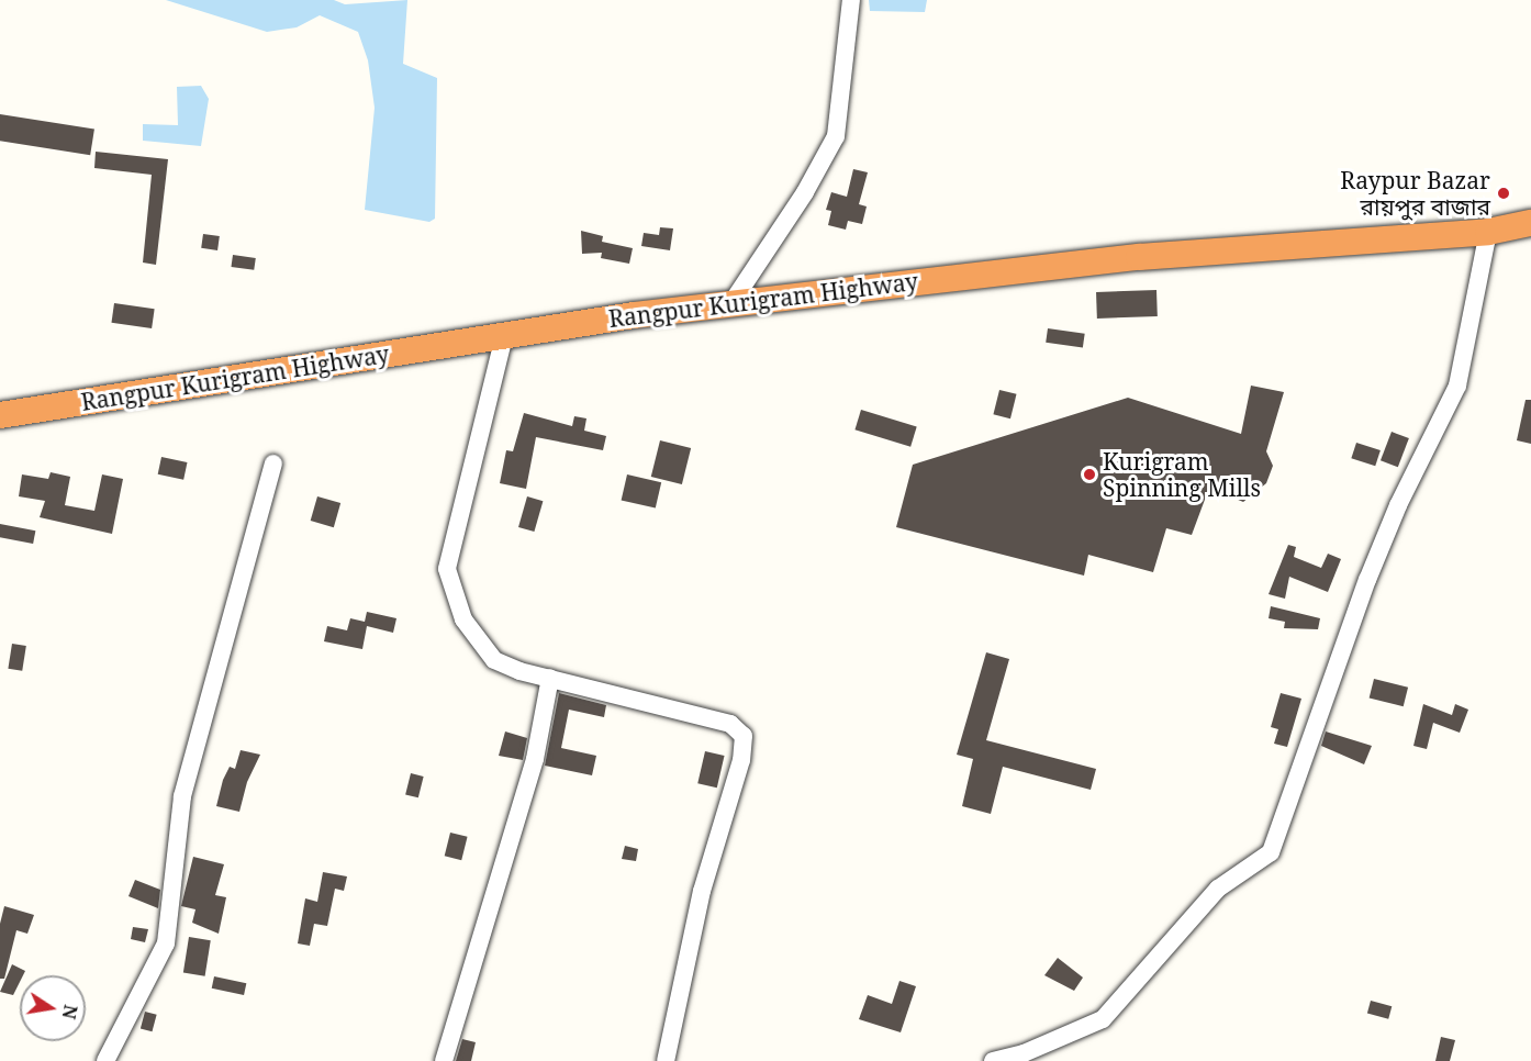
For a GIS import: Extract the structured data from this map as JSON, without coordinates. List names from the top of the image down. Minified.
{"streets":{"highway":["Rangpur Kurigram Highway"]},"places":["Raypur Bazar রায়পুর বাজার","Kurigram Spinning Mills"],"north":"right"}
